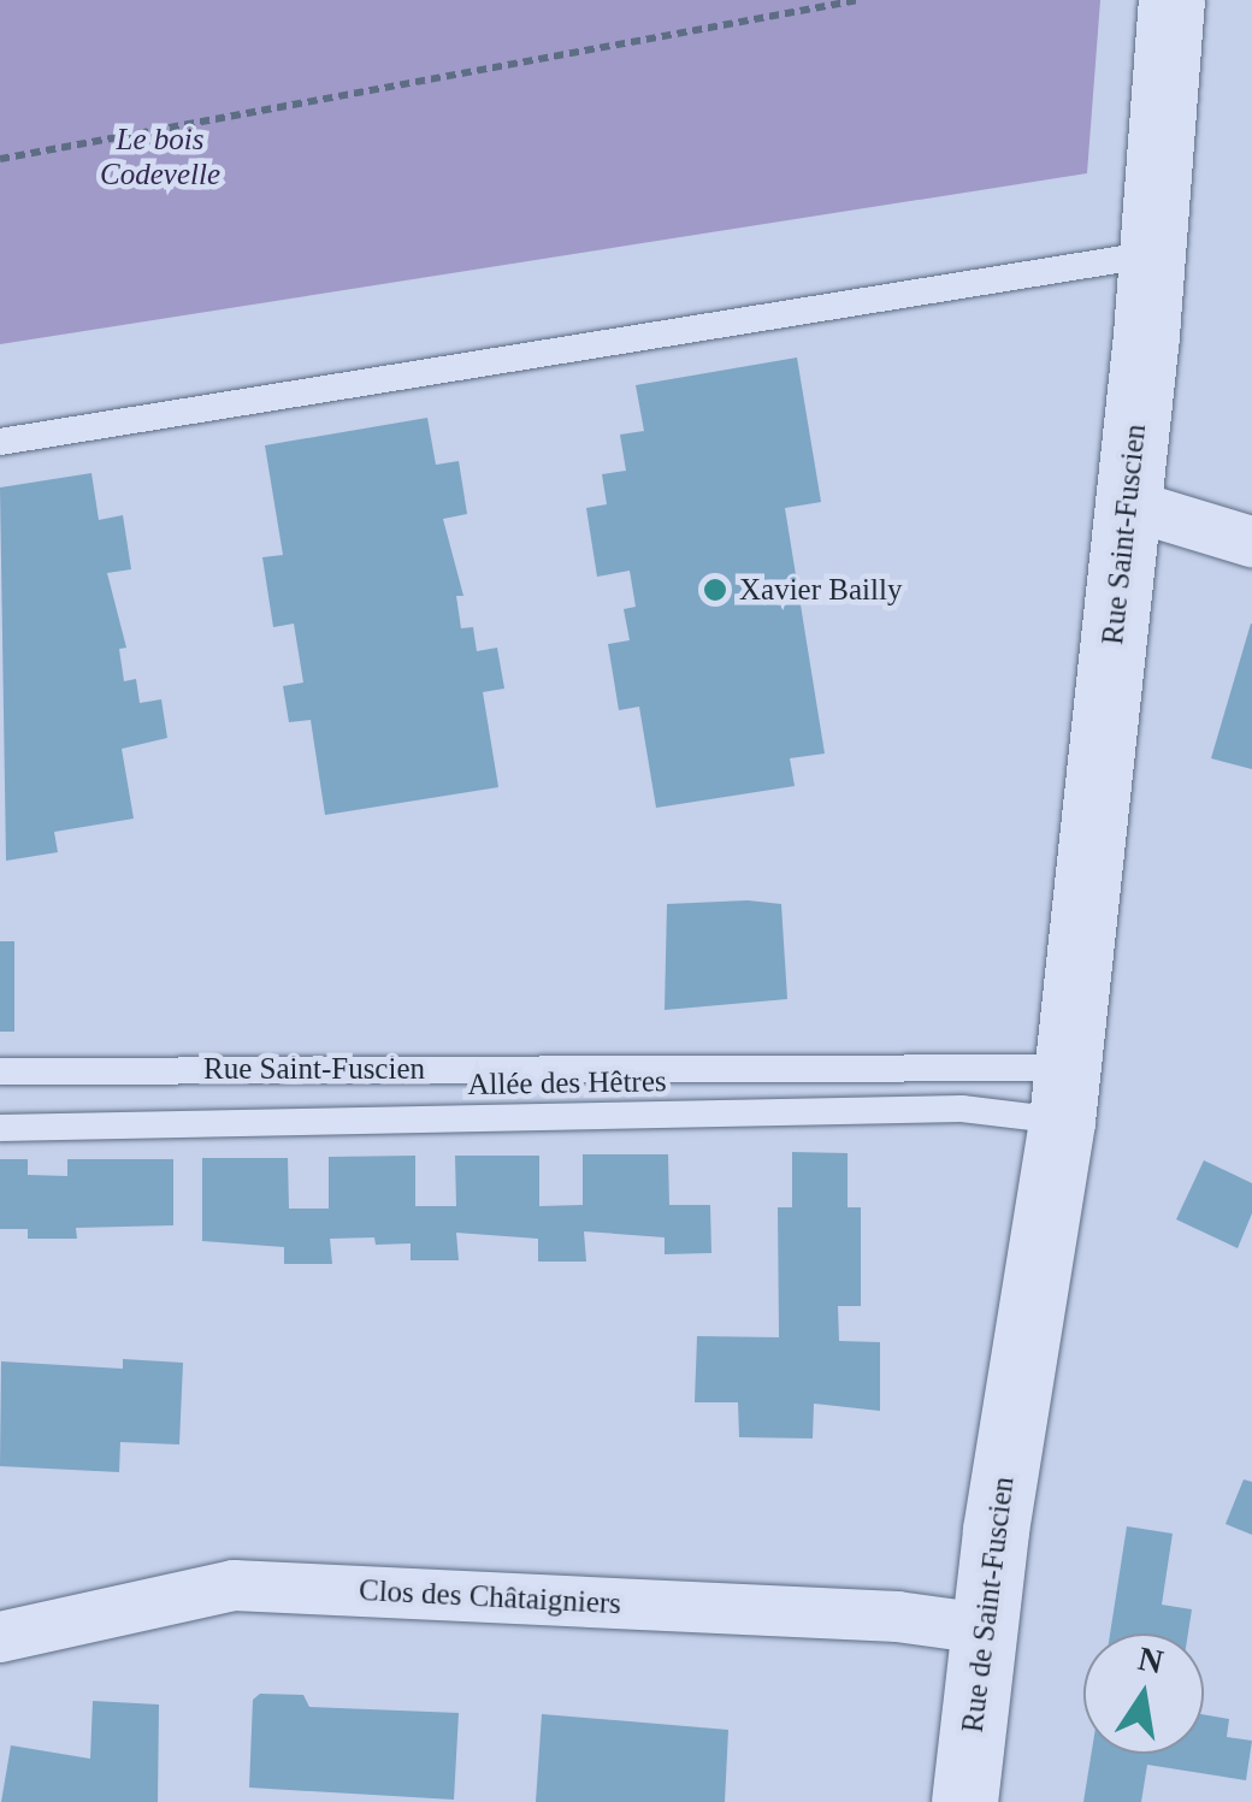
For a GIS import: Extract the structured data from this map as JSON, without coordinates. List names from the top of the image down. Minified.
{"streets":{"main road":["Rue Saint-Fuscien","Rue de Saint-Fuscien"],"street":["Clos des Châtaigniers"],"lane":["Allée des Hêtres"]},"crossings":[["Rue Saint-Fuscien","Allée des Hêtres"],["Rue Saint-Fuscien","Rue de Saint-Fuscien"],["Clos des Châtaigniers","Rue de Saint-Fuscien"]],"parks":["Le bois Codevelle"],"places":["Xavier Bailly"],"north":"top"}
